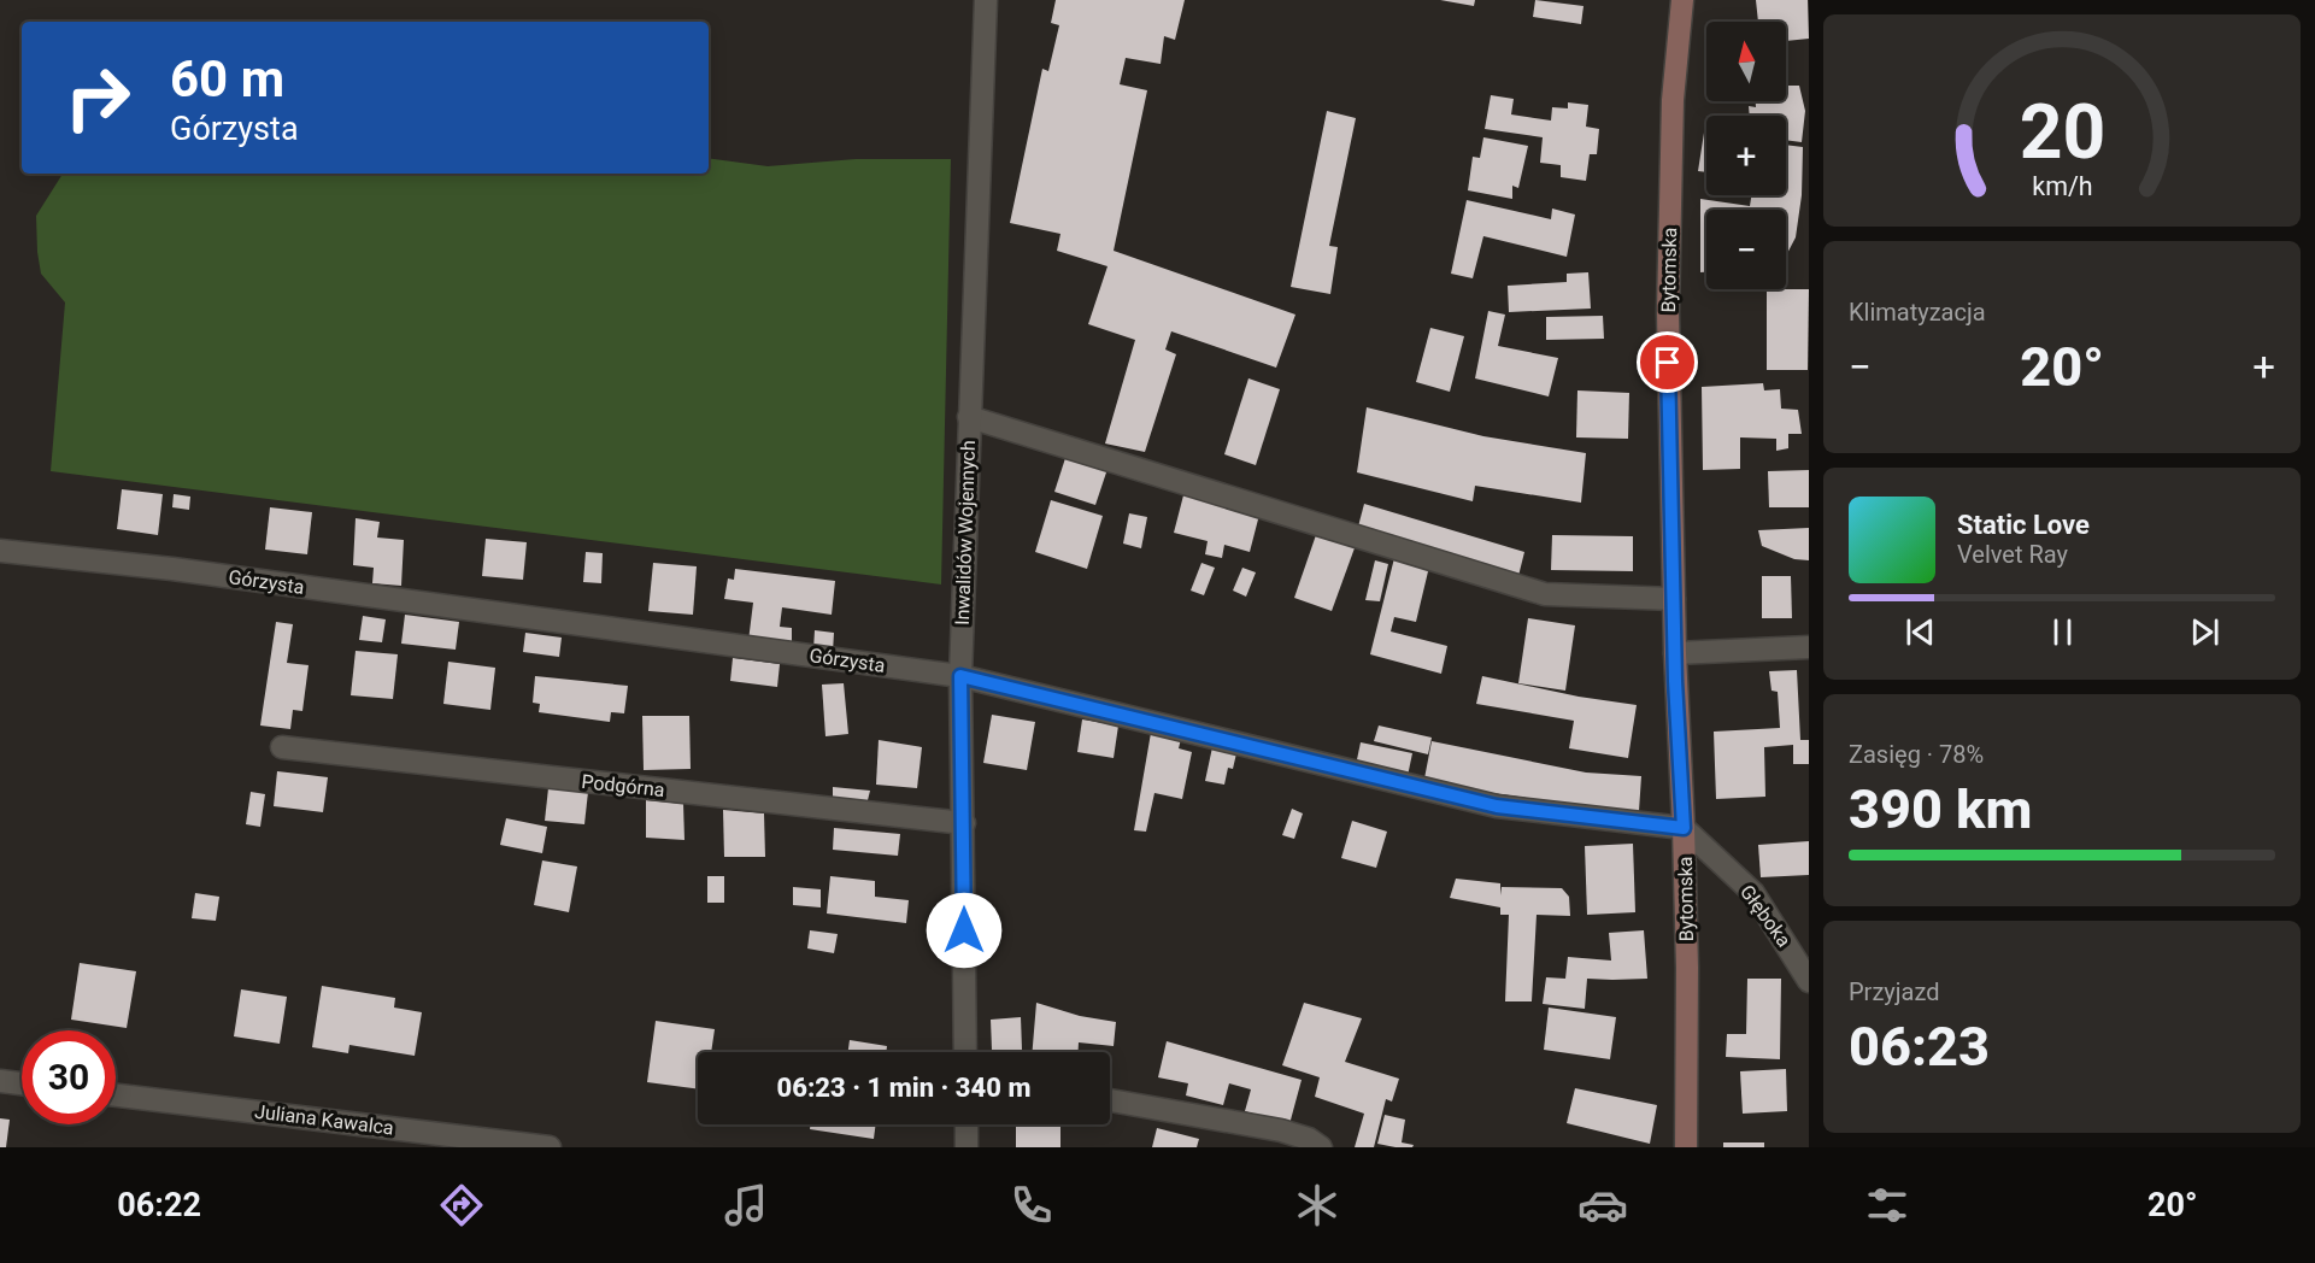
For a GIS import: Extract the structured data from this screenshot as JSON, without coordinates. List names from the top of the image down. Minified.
{"streets":{"street":["Bytomska","Inwalidów Wojennych","Górzysta","Podgórna","Głęboka","Juliana Kawalca"]},"crossings":[["Bytomska","Górzysta"],["Bytomska","Głęboka"],["Inwalidów Wojennych","Górzysta"],["Inwalidów Wojennych","Podgórna"],["Górzysta","Głęboka"]],"north":"top","page":{"map_buttons":["+","−"],"turn":["60 m","Górzysta"],"tile":["Klimatyzacja",["Zasięg · 78%","390 km"],["Przyjazd","06:23"]],"heat":["−","20°","+"],"song":["Static Love","Velvet Ray"],"limit":"30","trip":"06:23 · 1 min · 340 m","tabs":["06:22","20°"],"gauge":["20","km/h"]}}
